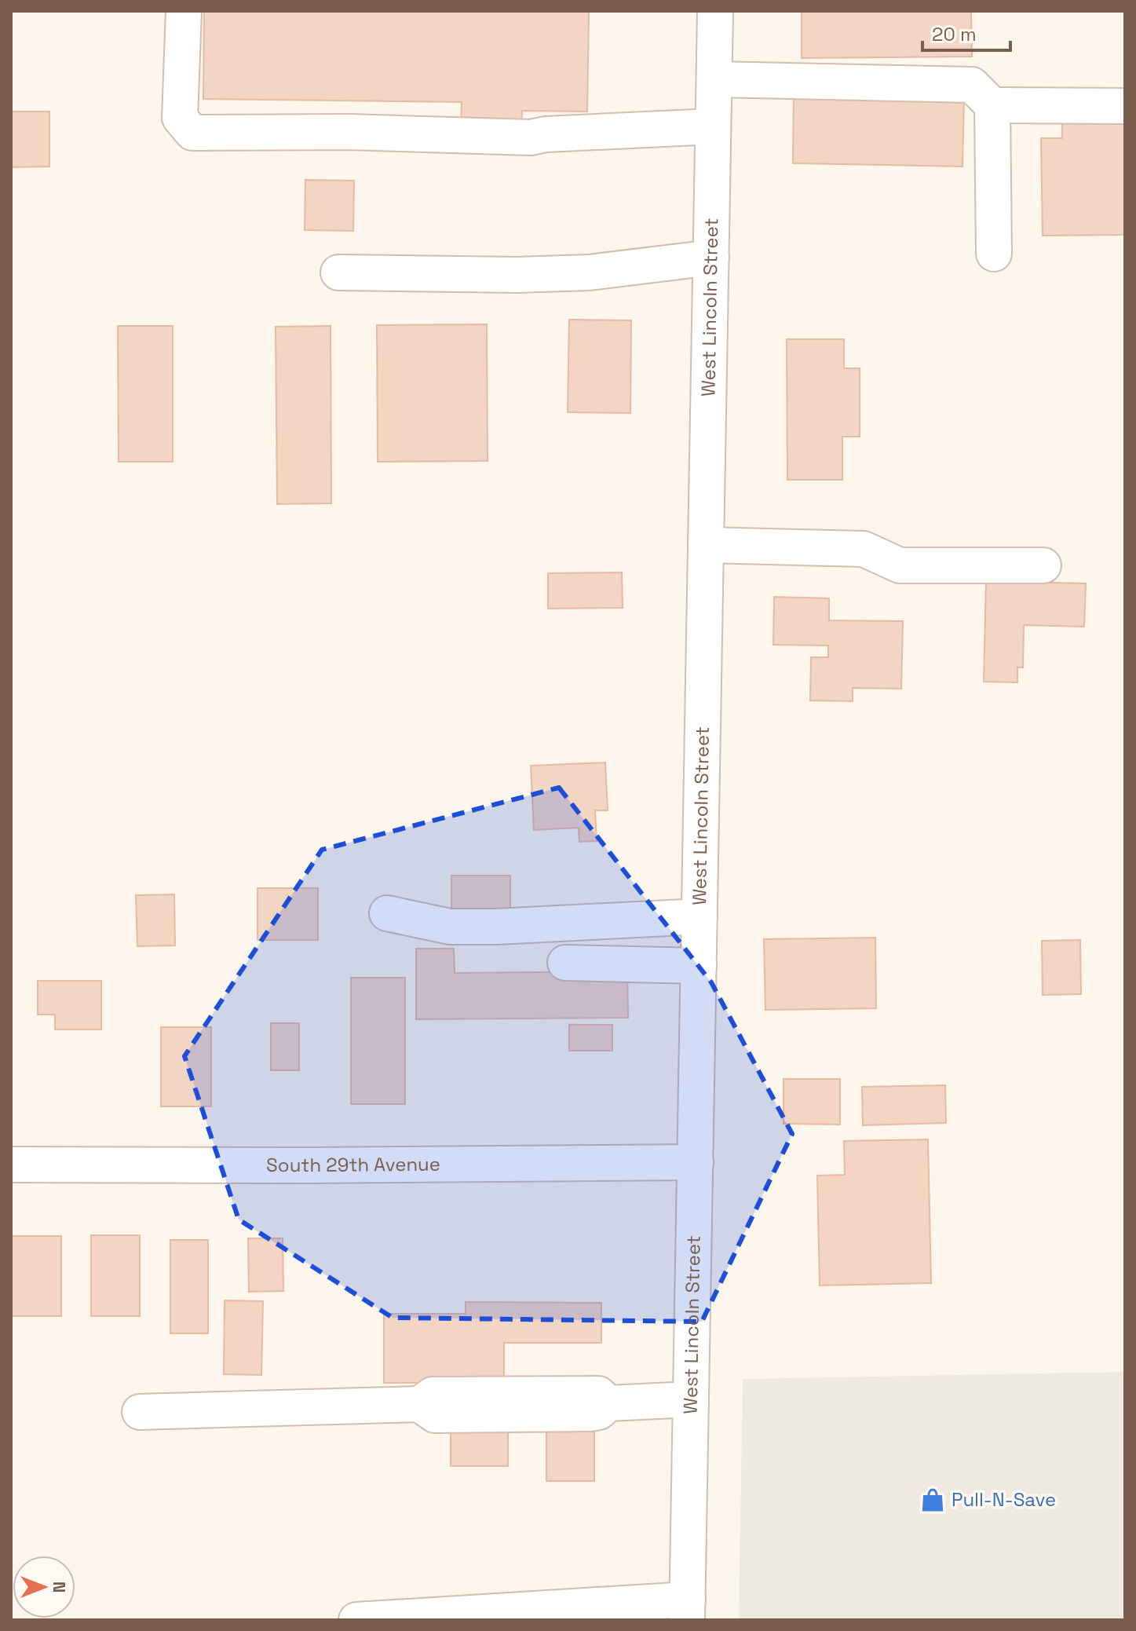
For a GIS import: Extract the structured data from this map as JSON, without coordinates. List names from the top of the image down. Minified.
{"streets":{"street":["West Lincoln Street","South 29th Avenue"]},"crossings":[["West Lincoln Street","South 29th Avenue"]],"places":{"shop":["Pull-N-Save"]},"scale_bar":"20 m","north":"right"}
